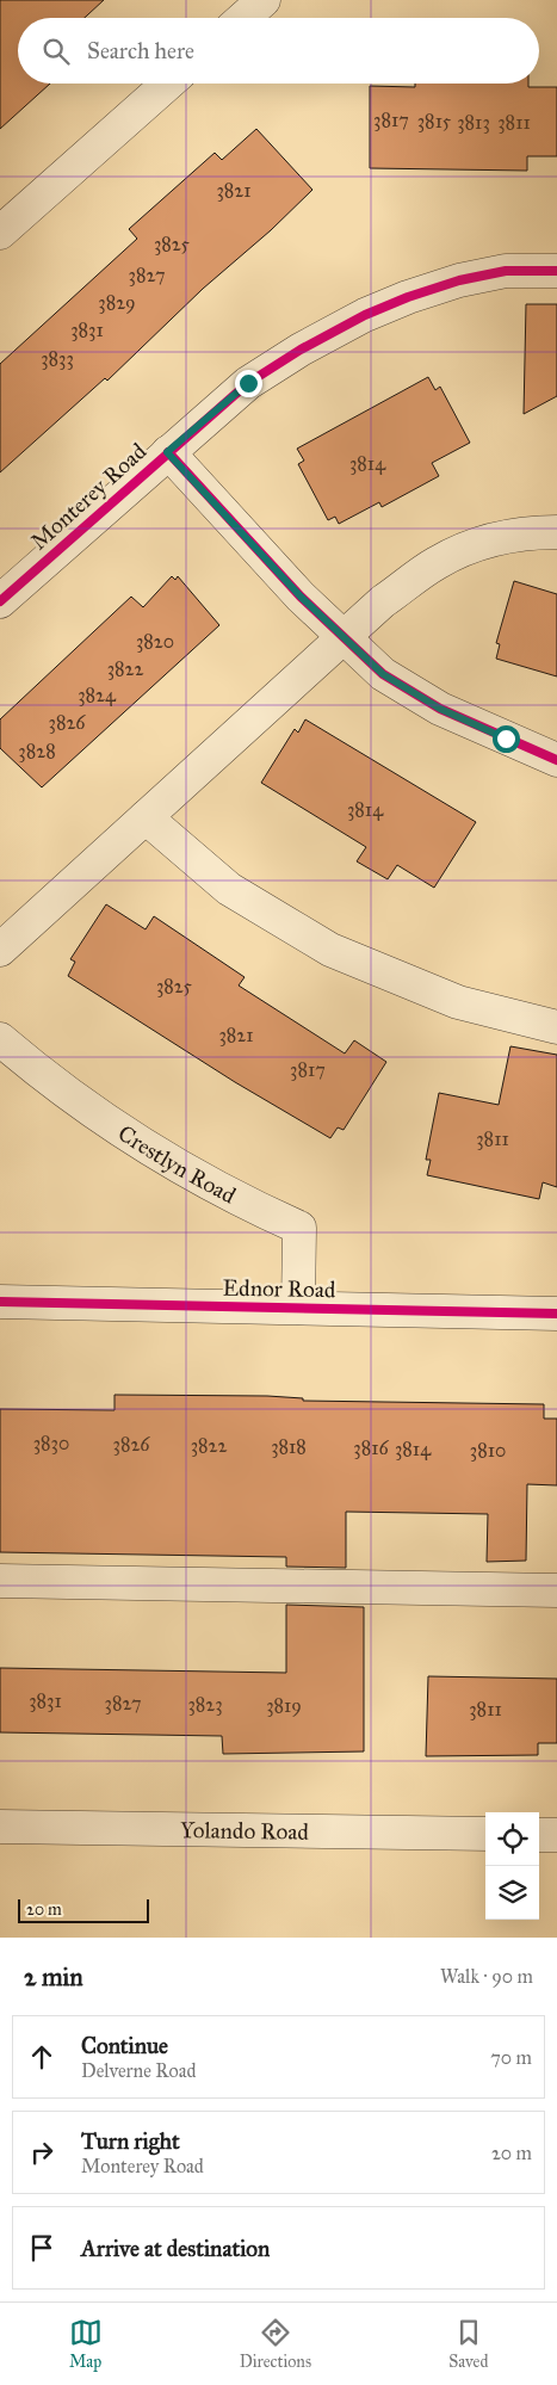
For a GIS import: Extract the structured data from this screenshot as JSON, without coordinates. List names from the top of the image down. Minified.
{"streets":{"street":["Monterey Road","Crestlyn Road","Ednor Road","Yolando Road"]},"crossings":[["Crestlyn Road","Ednor Road"]],"house_numbers":["3817","3815","3813","3811","3821","3825","3827","3829","3831","3833","3814","3820","3822","3824","3826","3828","3814","3825","3821","3817","3811","3830","3826","3822","3818","3816","3814","3810","3831","3827","3823","3819","3811"],"scale_bar":"20 m","page":{"search":"Search here","scale":"20 m","heading":["2 min","Walk · 90 m"],"list":[["Continue","Delverne Road","70 m"],["Turn right","Monterey Road","20 m"],"Arrive at destination"],"nav":["Map","Directions","Saved"]}}
